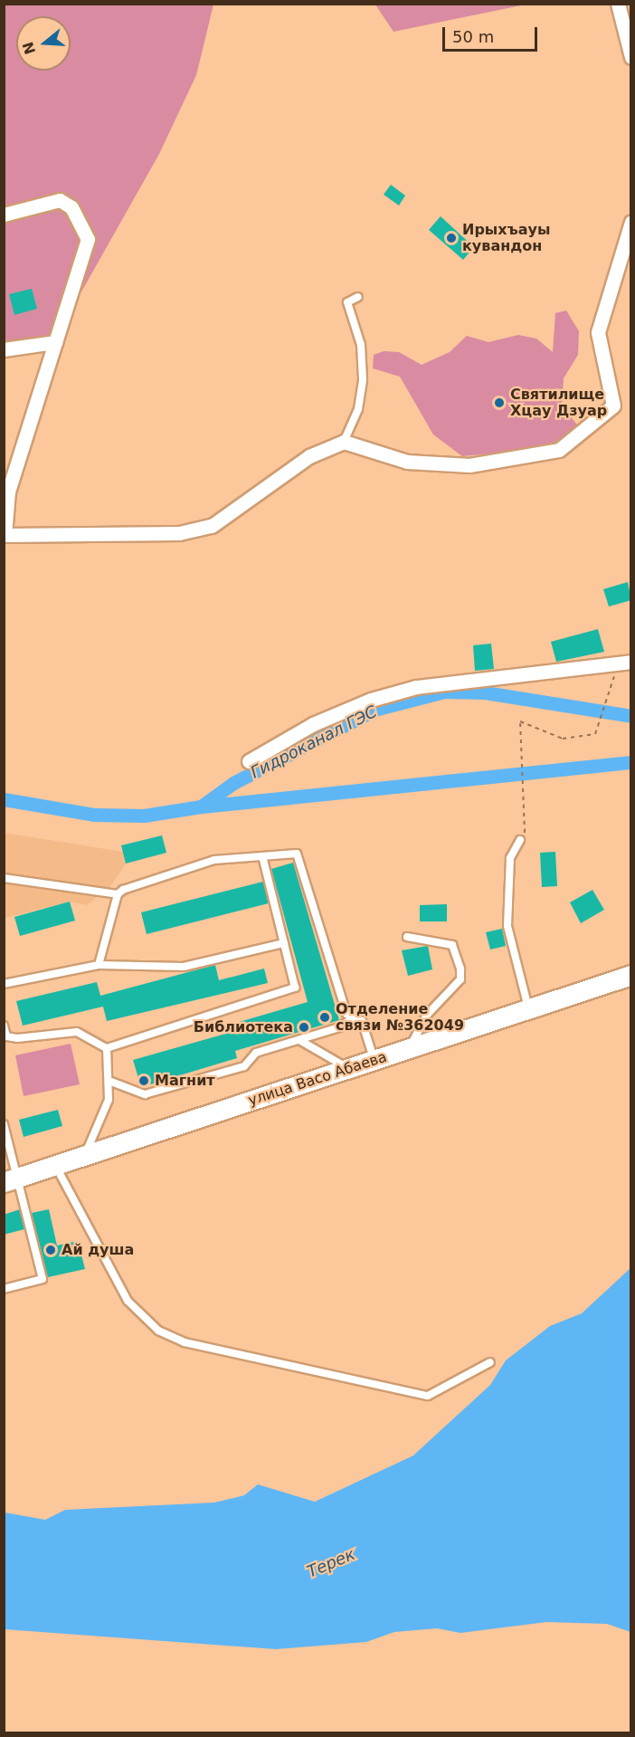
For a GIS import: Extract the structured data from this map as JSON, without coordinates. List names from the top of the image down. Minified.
{"streets":{"street":["улица Васо Абаева"]},"water":["Гидроканал ГЭС","Терек"],"places":["Ирыхъауы кувандон","Святилище Хцау Дзуар","Отделение связи №362049","Библиотека","Магнит","Ай душа"],"scale_bar":"50 m","north":"left"}
